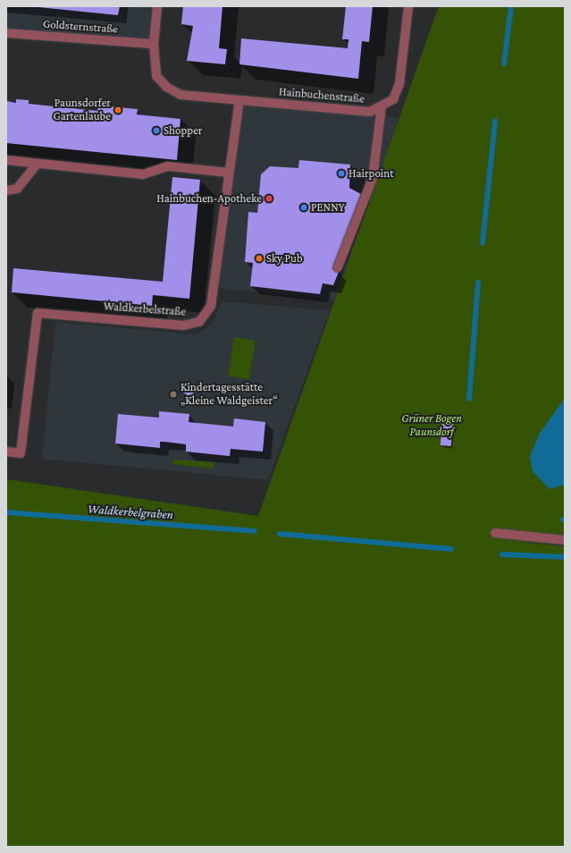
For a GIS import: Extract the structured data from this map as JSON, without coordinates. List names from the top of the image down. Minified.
{"streets":{"street":["Goldsternstraße","Hainbuchenstraße","Waldkerbelstraße"]},"crossings":[["Goldsternstraße","Hainbuchenstraße"],["Hainbuchenstraße","Waldkerbelstraße"]],"water":["Waldkerbelgraben"],"parks":["Grüner Bogen Paunsdorf"],"places":["Paunsdorfer Gartenlaube","Shopper","Hairpoint","Hainbuchen-Apotheke","PENNY","Sky Pub","Kindertagesstätte „Kleine Waldgeister“"]}
